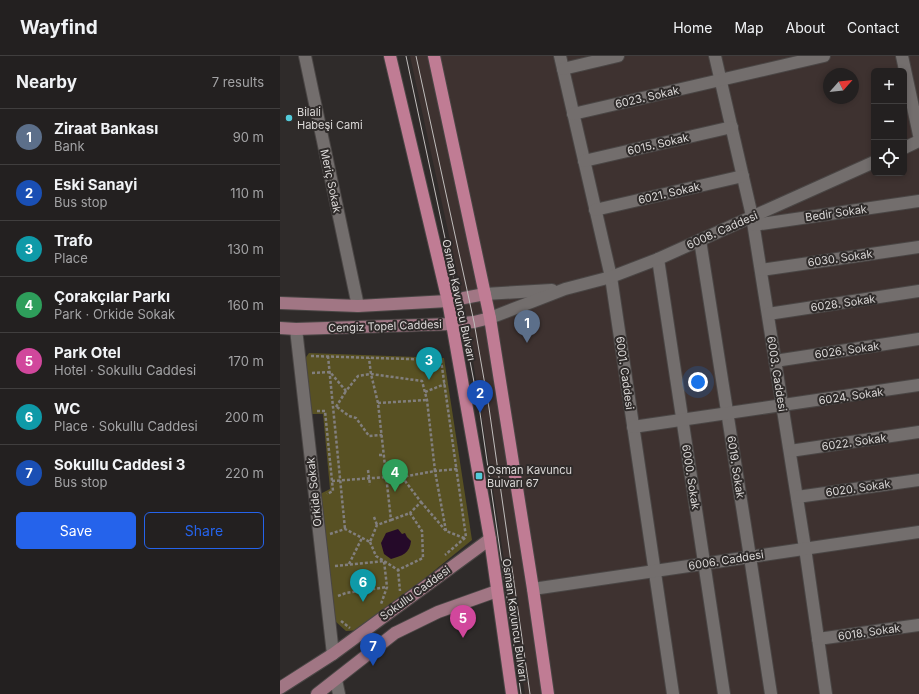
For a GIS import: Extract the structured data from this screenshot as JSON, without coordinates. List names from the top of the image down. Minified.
{"streets":{"highway":["Osman Kavuncu Bulvarı"],"main road":["Cengiz Topel Caddesi","Sokullu Caddesi"],"street":["6023. Sokak","6015. Sokak","Meriç Sokak","6021. Sokak","Bedir Sokak","6008. Caddesi","6030. Sokak","6028. Sokak","6026. Sokak","6001. Caddesi","6003. Caddesi","6024. Sokak","6022. Sokak","6019. Sokak","6000. Sokak","6020. Sokak","Orkide Sokak","6006. Caddesi","6018. Sokak"]},"crossings":[["6023. Sokak","6001. Caddesi"],["6023. Sokak","6003. Caddesi"],["6015. Sokak","6001. Caddesi"],["6015. Sokak","6003. Caddesi"],["Meriç Sokak","Cengiz Topel Caddesi"],["6021. Sokak","6001. Caddesi"],["6021. Sokak","6003. Caddesi"],["Bedir Sokak","6008. Caddesi"],["Bedir Sokak","6003. Caddesi"],["6008. Caddesi","6001. Caddesi"],["6008. Caddesi","6003. Caddesi"],["6008. Caddesi","6019. Sokak"],["6008. Caddesi","6000. Sokak"],["6030. Sokak","6003. Caddesi"],["Osman Kavuncu Bulvarı","Cengiz Topel Caddesi"],["Osman Kavuncu Bulvarı","6006. Caddesi"],["Osman Kavuncu Bulvarı","Sokullu Caddesi"],["6028. Sokak","6003. Caddesi"],["Cengiz Topel Caddesi","Orkide Sokak"],["6026. Sokak","6003. Caddesi"],["6001. Caddesi","6024. Sokak"],["6001. Caddesi","6006. Caddesi"],["6003. Caddesi","6024. Sokak"],["6003. Caddesi","6022. Sokak"],["6003. Caddesi","6020. Sokak"],["6003. Caddesi","6006. Caddesi"],["6003. Caddesi","6018. Sokak"],["6024. Sokak","6019. Sokak"],["6024. Sokak","6000. Sokak"],["6019. Sokak","6006. Caddesi"],["6000. Sokak","6006. Caddesi"],["Orkide Sokak","Sokullu Caddesi"]],"places":{"other":["Bilali Habeşi Cami"],"transit":["Osman Kavuncu Bulvarı 67"]},"north":"top right","page":{"header":"Wayfind","nav":["Home","Map","About","Contact"],"heading":["Nearby","7 results"],"map_buttons":["+","−"],"list":[{"mark":"1","name":"Ziraat Bankası","note":"Bank","value":"90 m"},{"mark":"2","name":"Eski Sanayi","note":"Bus stop","value":"110 m"},{"mark":"3","name":"Trafo","note":"Place","value":"130 m"},{"mark":"4","name":"Çorakçılar Parkı","note":"Park · Orkide Sokak","value":"160 m"},{"mark":"5","name":"Park Otel","note":"Hotel · Sokullu Caddesi","value":"170 m"},{"mark":"6","name":"WC","note":"Place · Sokullu Caddesi","value":"200 m"},{"mark":"7","name":"Sokullu Caddesi 3","note":"Bus stop","value":"220 m"}],"pins":["1","3","2","4","6","5","7"],"buttons":["Save","Share"]}}
